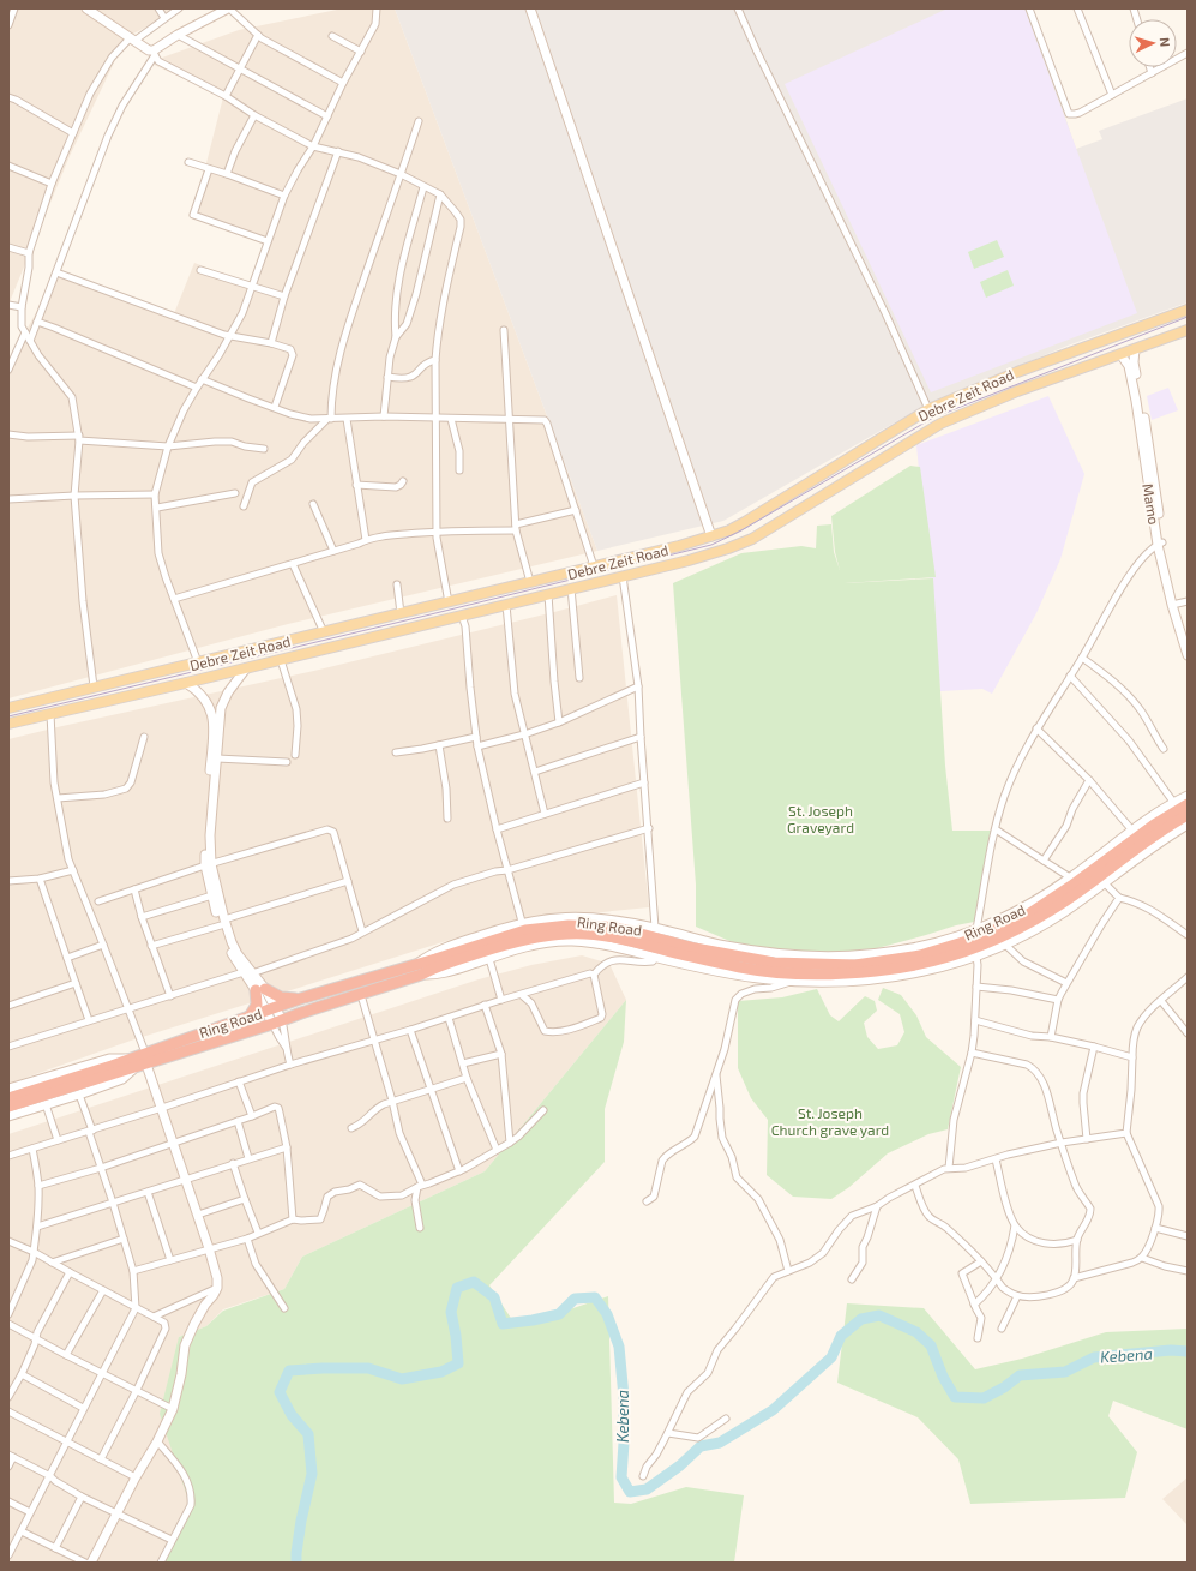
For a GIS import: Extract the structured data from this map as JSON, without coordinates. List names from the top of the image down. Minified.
{"streets":{"highway":["Ring Road"],"main road":["Debre Zeit Road"],"street":["Mamo"]},"crossings":[["Debre Zeit Road","Mamo"]],"water":["Kebena"],"parks":["St. Joseph Graveyard","St. Joseph Church grave yard"],"north":"right"}
